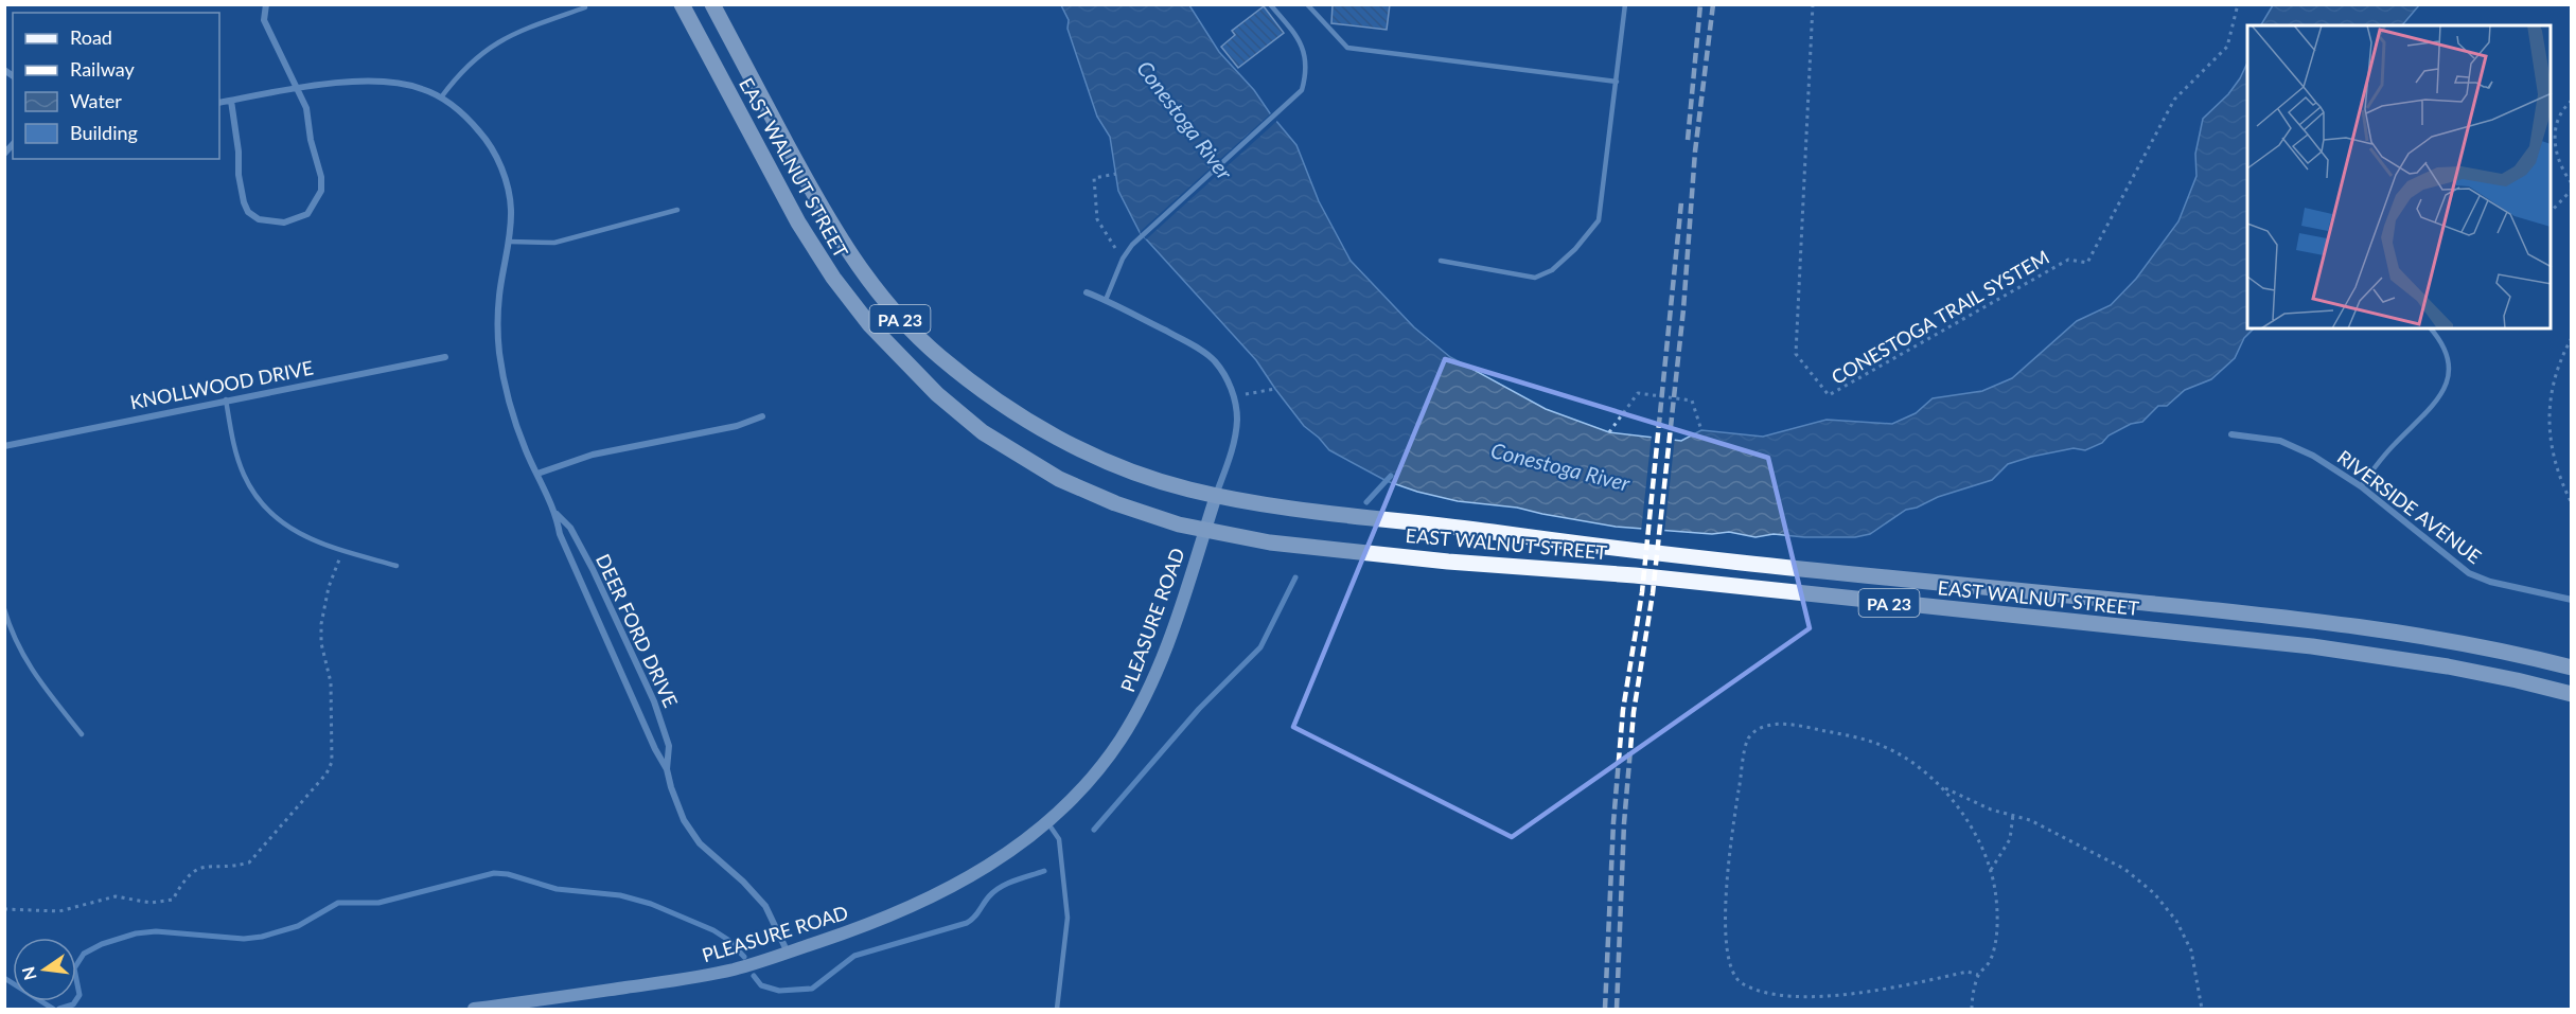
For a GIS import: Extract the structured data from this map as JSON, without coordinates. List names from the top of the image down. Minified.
{"streets":{"main road":["EAST WALNUT STREET","PA 23"],"street":["KNOLLWOOD DRIVE","RIVERSIDE AVENUE","PLEASURE ROAD","DEER FORD DRIVE"],"path":["CONESTOGA TRAIL SYSTEM"]},"crossings":[["EAST WALNUT STREET","PLEASURE ROAD"],["PLEASURE ROAD","DEER FORD DRIVE"]],"water":["Conestoga River"],"legend":["Road","Railway","Water","Building"],"north":"left"}
